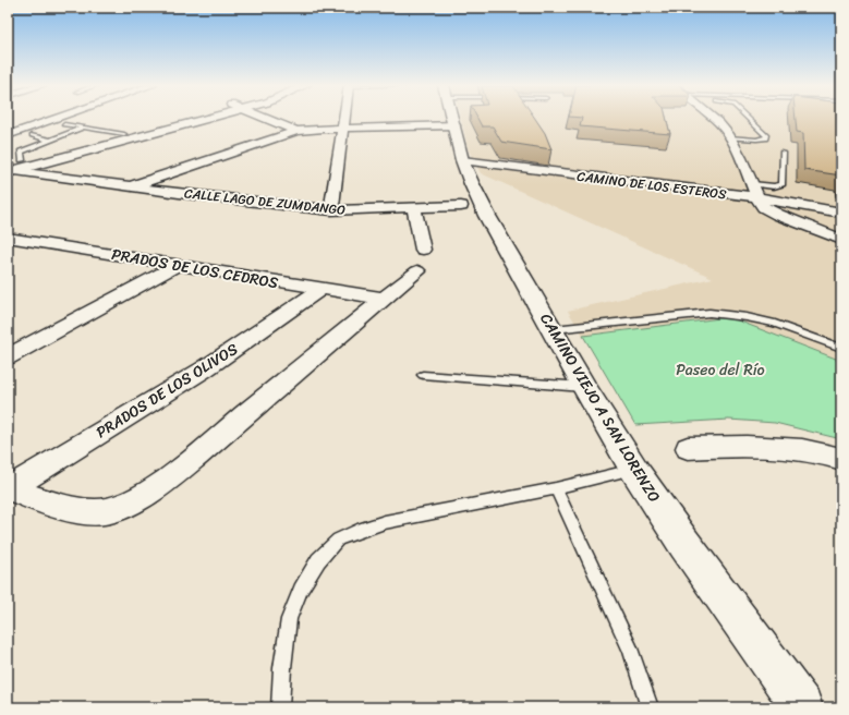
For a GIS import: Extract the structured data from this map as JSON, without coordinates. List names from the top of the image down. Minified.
{"streets":{"main road":["CAMINO VIEJO A SAN LORENZO"],"street":["CAMINO DE LOS ESTEROS","CALLE LAGO DE ZUMDANGO","PRADOS DE LOS CEDROS","PRADOS DE LOS OLIVOS"]},"crossings":[["CAMINO DE LOS ESTEROS","CAMINO VIEJO A SAN LORENZO"],["PRADOS DE LOS CEDROS","PRADOS DE LOS OLIVOS"]],"parks":["Paseo del Río"]}
